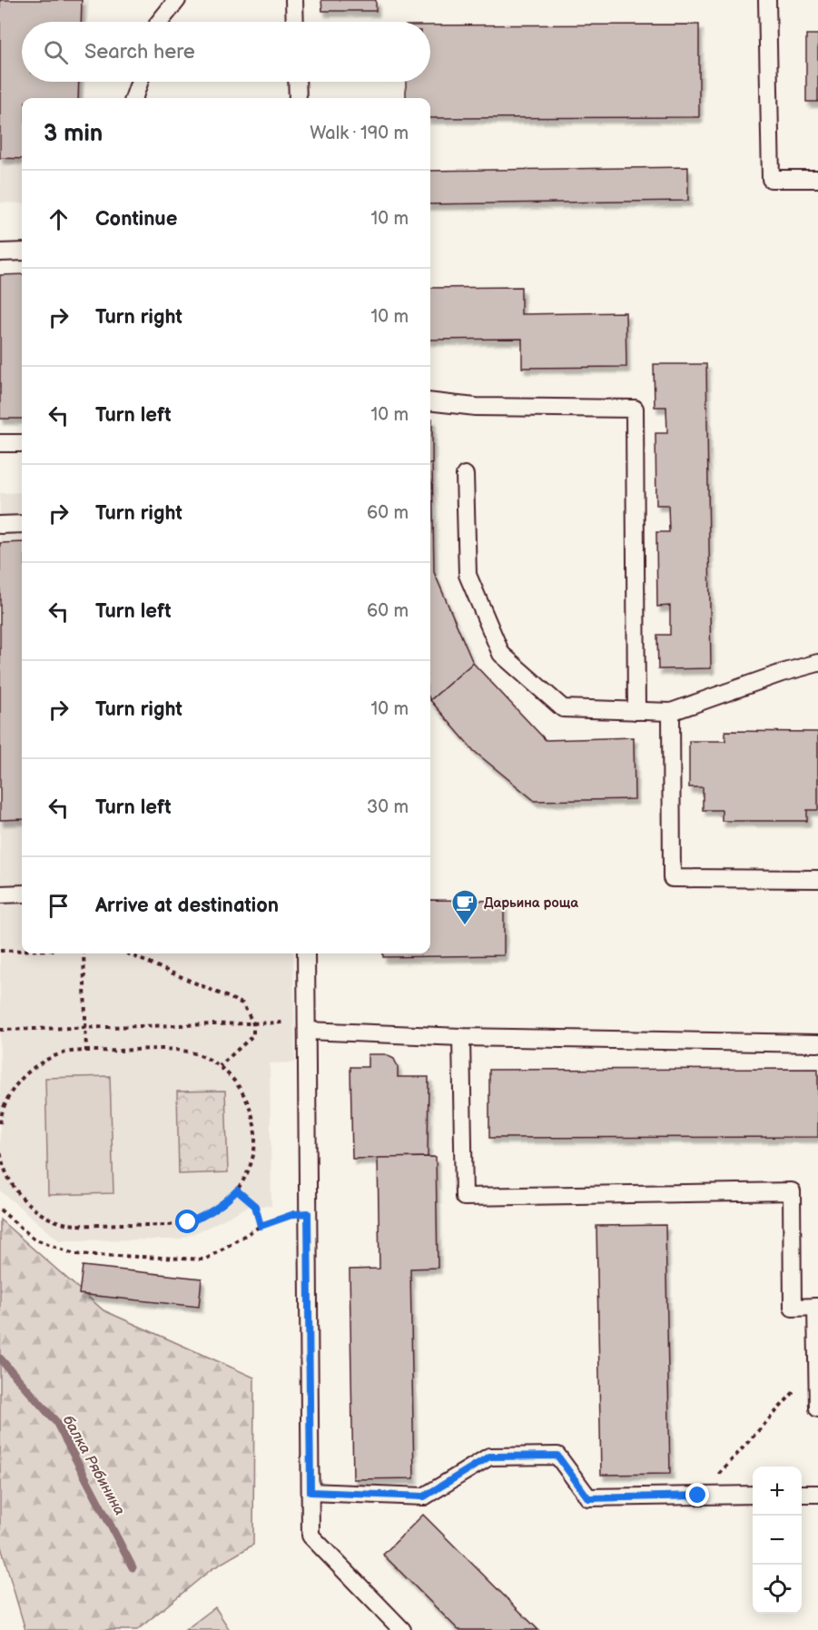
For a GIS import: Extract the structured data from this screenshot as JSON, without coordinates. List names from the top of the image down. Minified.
{"water":["балка Рябинина"],"places":{"cafe":["Дарьина роща"]},"page":{"search":"Search here","heading":["3 min","Walk · 190 m"],"list":[["Continue","10 m"],["Turn right","10 m"],["Turn left","10 m"],["Turn right","60 m"],["Turn left","60 m"],["Turn right","10 m"],["Turn left","30 m"],"Arrive at destination"],"map_buttons":["+","−"]}}
